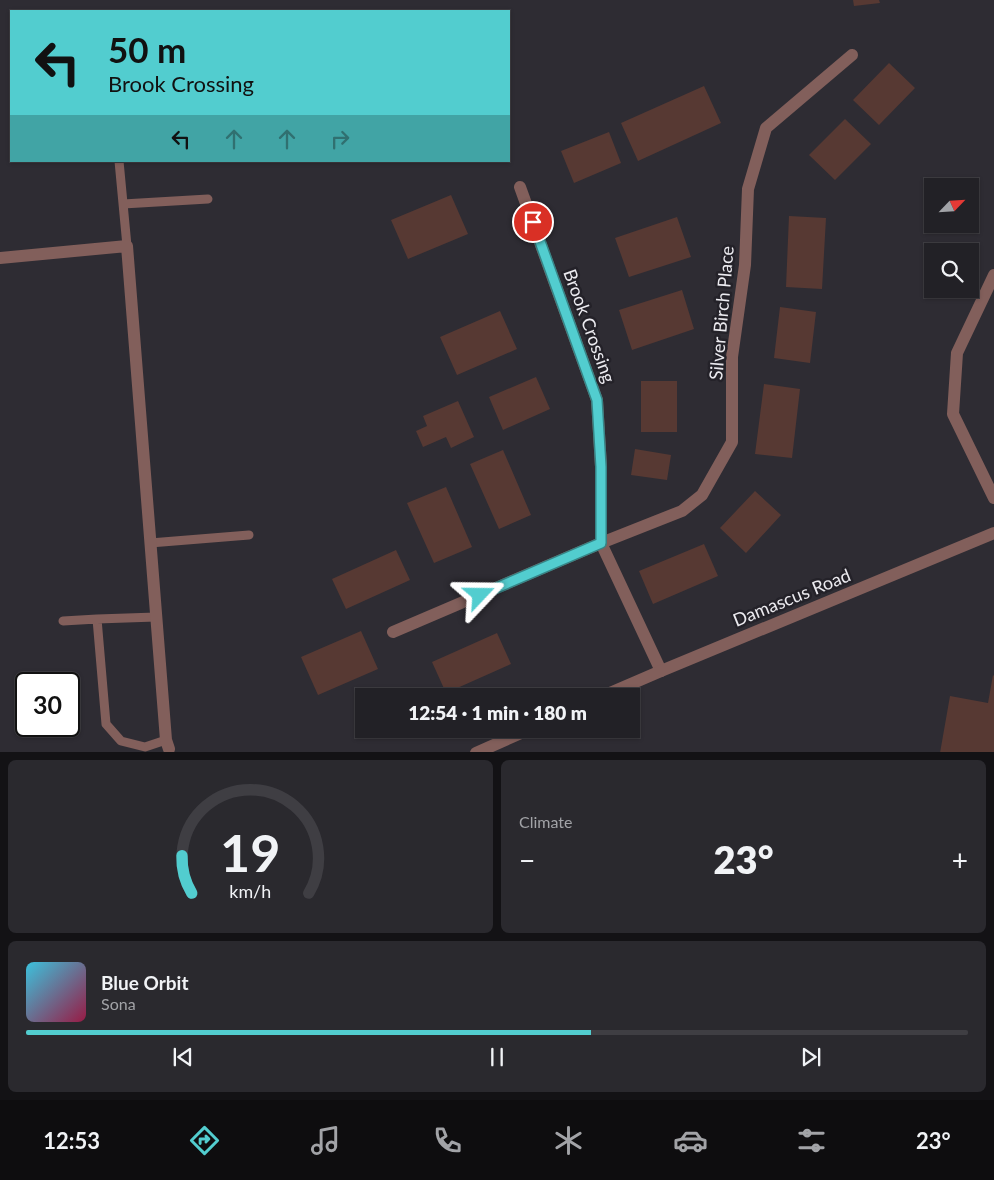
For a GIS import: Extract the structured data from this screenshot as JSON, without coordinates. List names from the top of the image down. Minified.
{"streets":{"street":["Silver Birch Place","Brook Crossing","Damascus Road"]},"crossings":[["Silver Birch Place","Brook Crossing"]],"north":"top right","page":{"turn":["50 m","Brook Crossing"],"limit":"30","trip":"12:54 · 1 min · 180 m","tile":"Climate","heat":["−","23°","+"],"song":["Blue Orbit","Sona"],"tabs":["12:53","23°"],"gauge":["19","km/h"]}}
